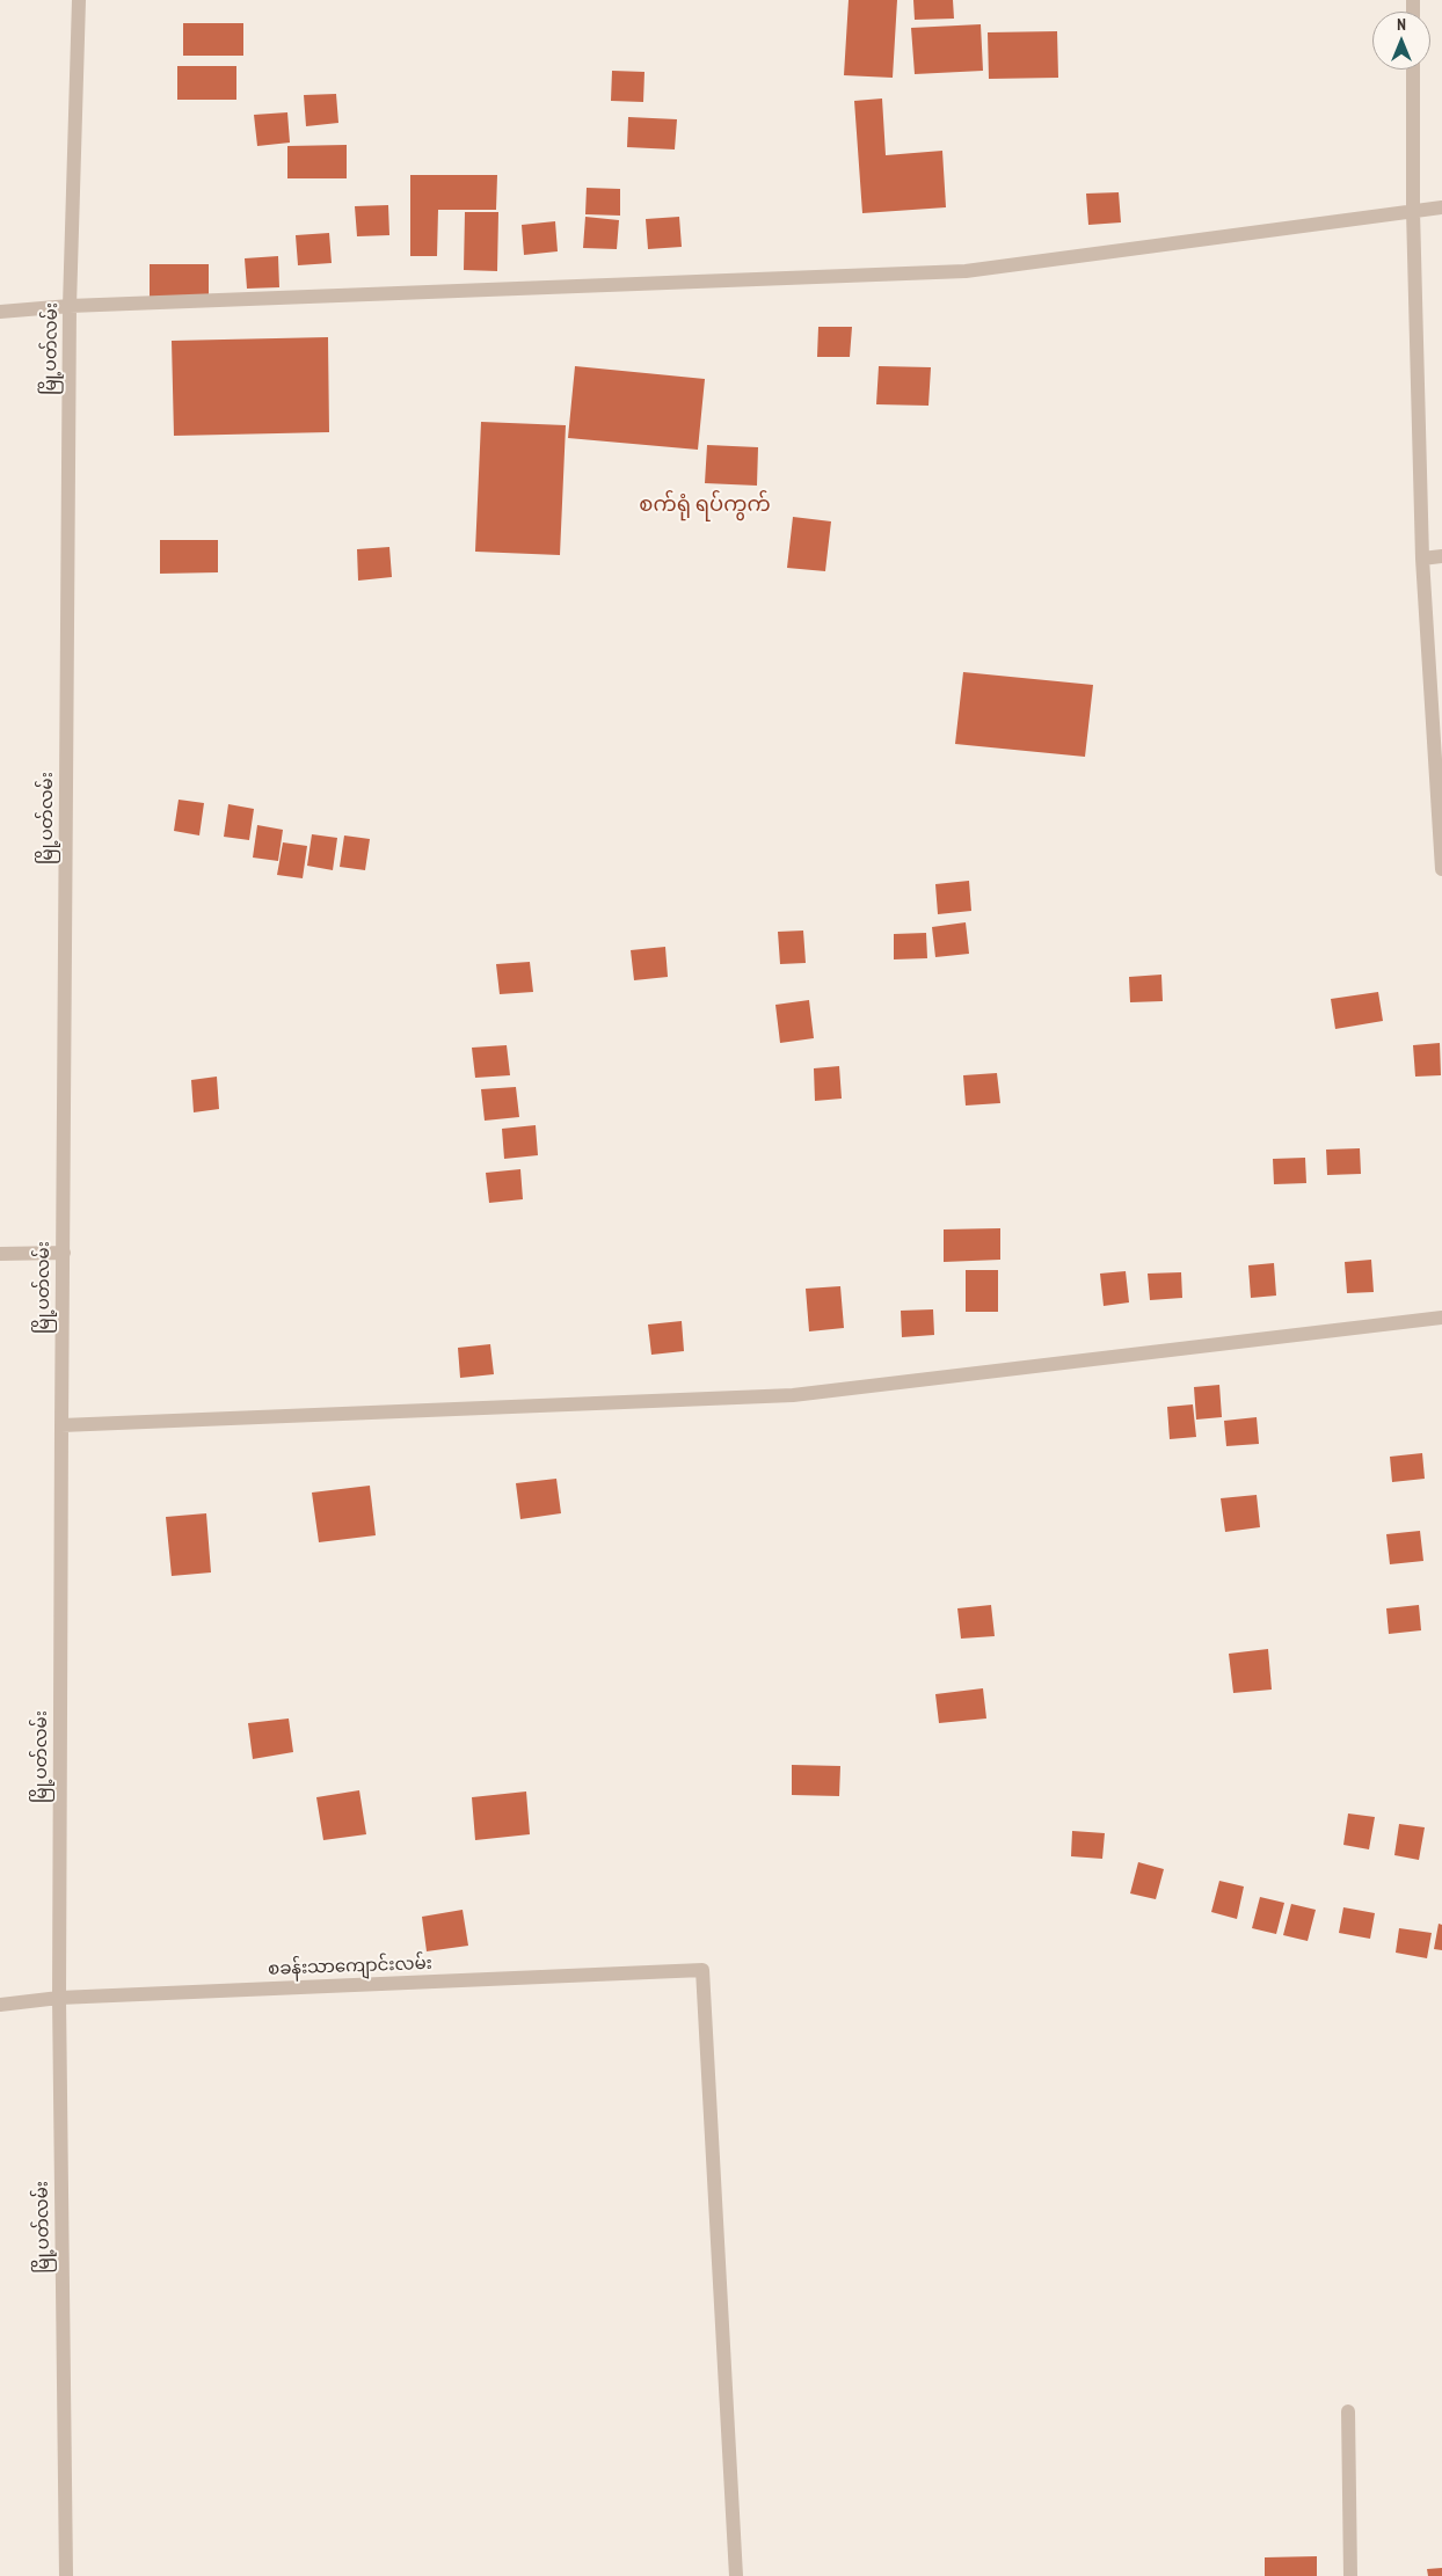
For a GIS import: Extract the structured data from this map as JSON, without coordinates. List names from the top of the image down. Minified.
{"streets":{"street":["မြို့ပတ်လမ်း","စခန်းသာကျောင်းလမ်း"]},"crossings":[["မြို့ပတ်လမ်း","စခန်းသာကျောင်းလမ်း"]],"districts":["စက်ရုံ ရပ်ကွက်"],"north":"top"}
